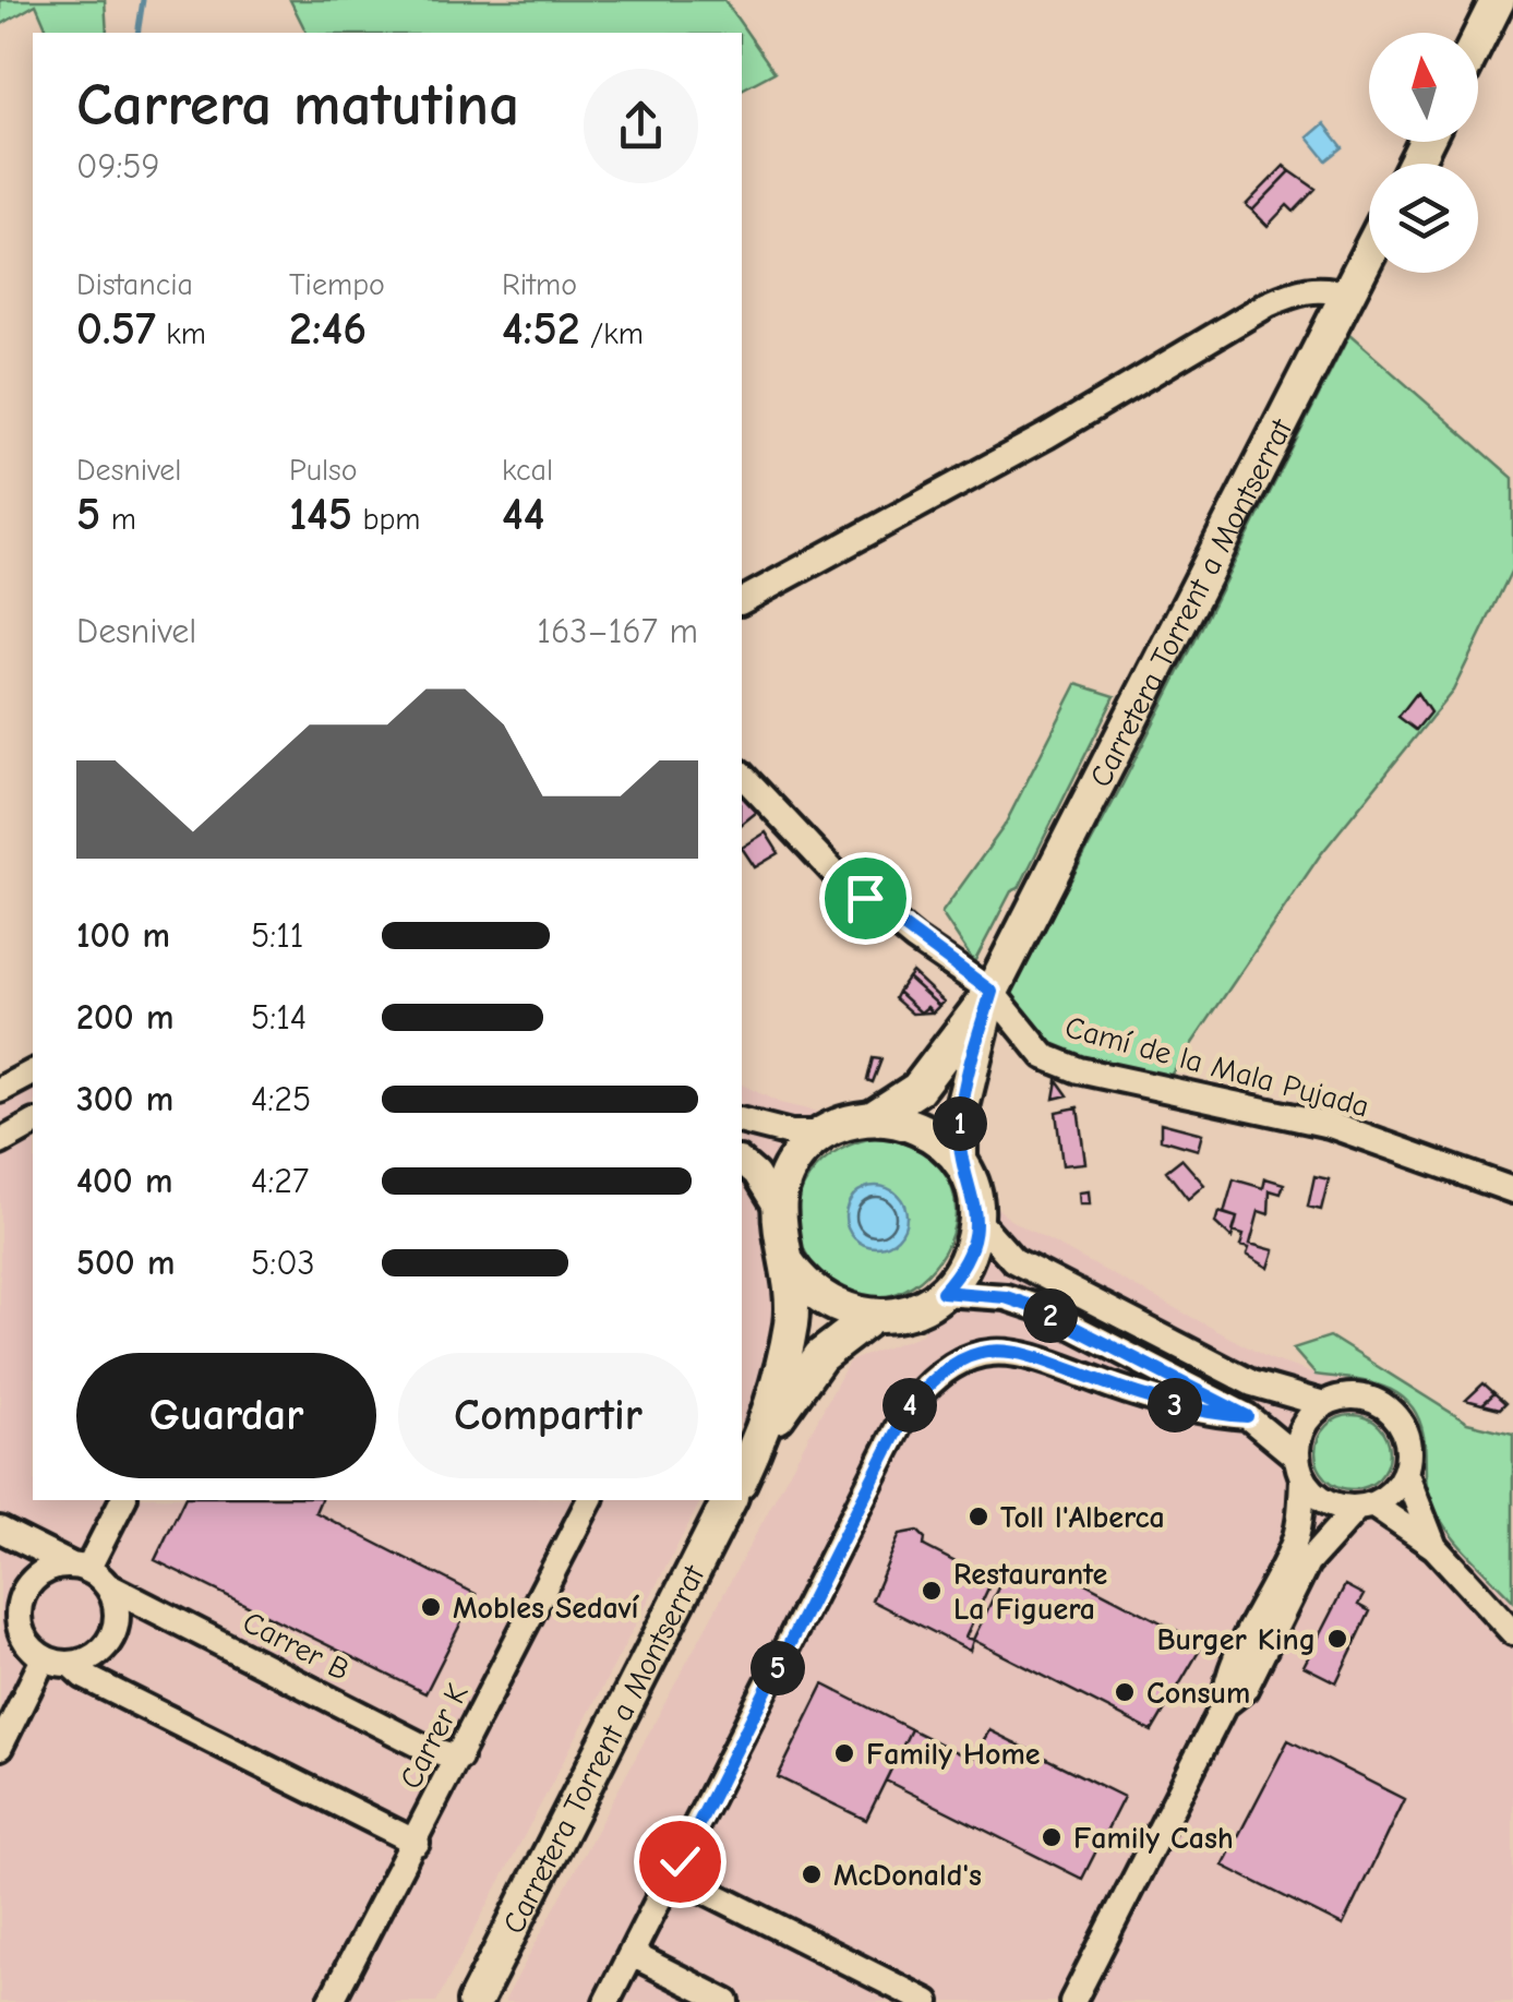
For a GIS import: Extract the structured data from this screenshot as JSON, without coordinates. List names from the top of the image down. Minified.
{"streets":{"main road":["Carretera Torrent a Montserrat"],"street":["Camí de la Mala Pujada","Carrer B","Carrer K"]},"crossings":[["Carretera Torrent a Montserrat","Camí de la Mala Pujada"],["Carrer B","Carrer K"]],"places":["Toll l'Alberca","Restaurante La Figuera","Mobles Sedaví","Burger King","Consum","Family Home","Family Cash","McDonald's"],"north":"top","page":{"heading":["Carrera matutina","09:59"],"stats":[["Distancia","0.57 km"],["Tiempo","2:46"],["Ritmo","4:52 /km"],["Desnivel","5 m"],["Pulso","145 bpm"],["kcal","44"]],"chart":["Desnivel","163–167 m"],"list":[{"name":"100 m","note":"5:11"},{"name":"200 m","note":"5:14"},{"name":"300 m","note":"4:25"},{"name":"400 m","note":"4:27"},{"name":"500 m","note":"5:03"}],"pins":["1","2","3","4","5"],"buttons":["Guardar","Compartir"]}}
